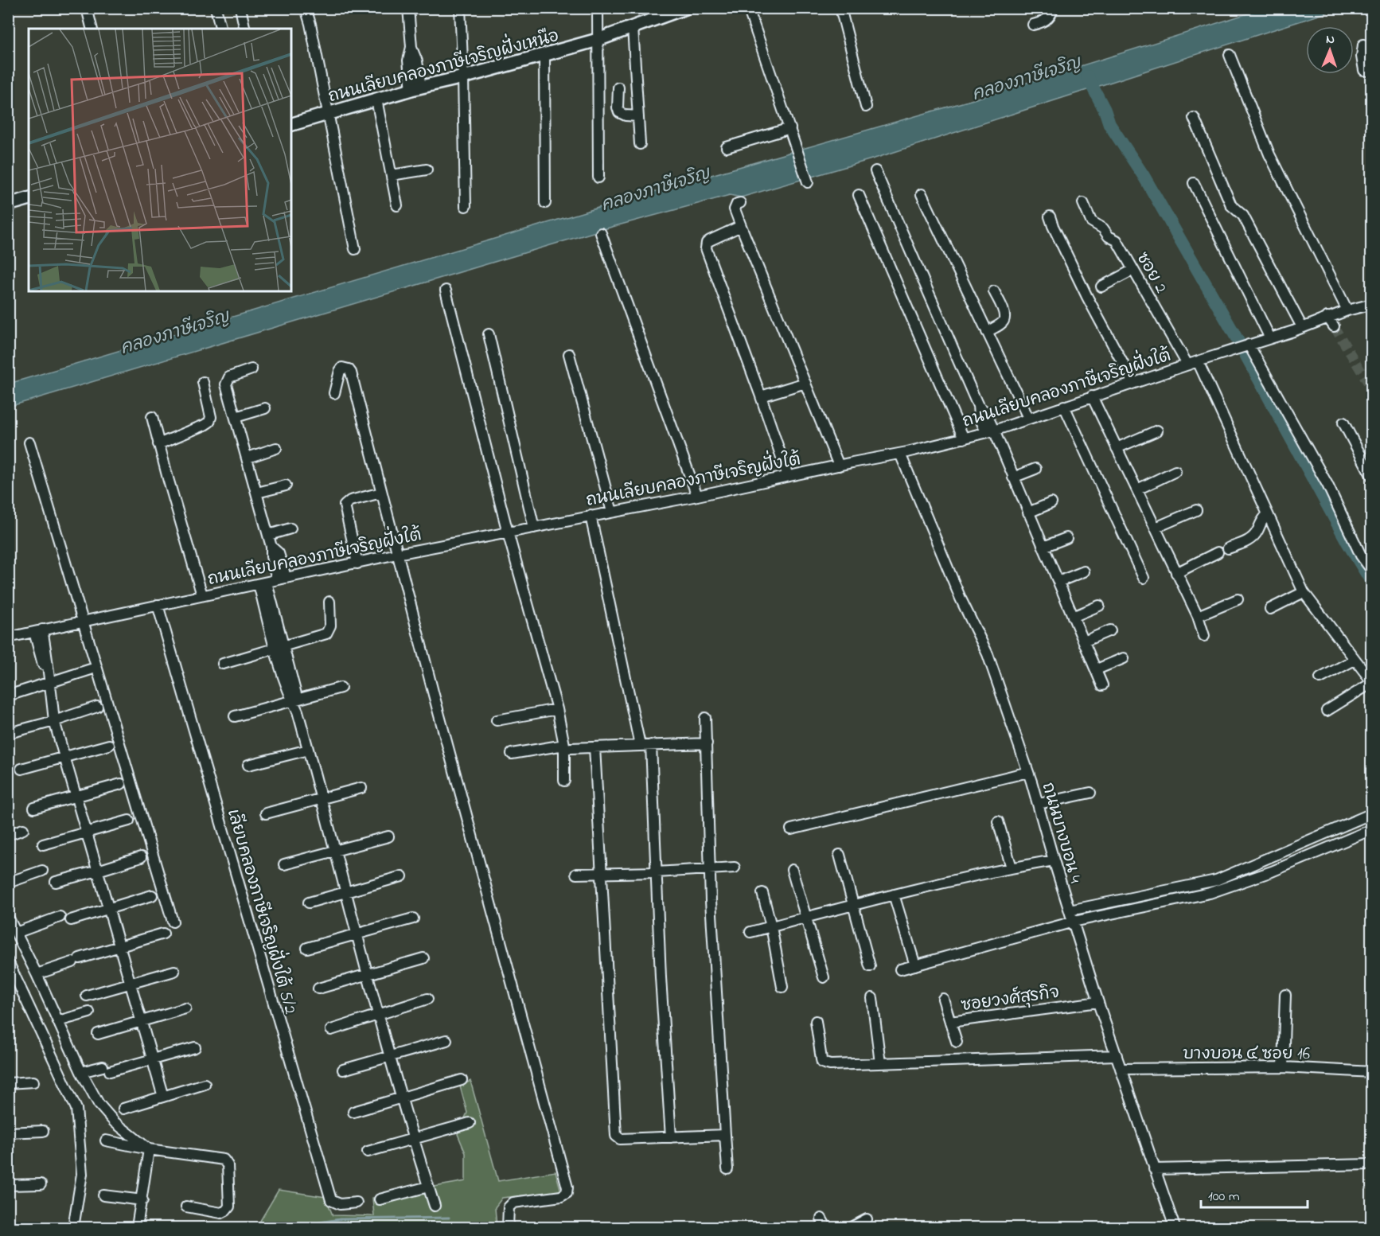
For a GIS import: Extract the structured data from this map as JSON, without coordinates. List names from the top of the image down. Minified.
{"streets":{"main road":["ถนนเลียบคลองภาษีเจริญฝั่งเหนือ"],"street":["ซอย 2","ถนนเลียบคลองภาษีเจริญฝั่งใต้","ถนนบางบอน 4","เลียบคลองภาษีเจริญฝั่งใต้ 5/2","ซอยวงศ์สุรกิจ","บางบอน ๔ ซอย 16"]},"crossings":[["ซอย 2","ถนนเลียบคลองภาษีเจริญฝั่งใต้"],["ถนนเลียบคลองภาษีเจริญฝั่งใต้","ถนนบางบอน 4"],["ถนนเลียบคลองภาษีเจริญฝั่งใต้","เลียบคลองภาษีเจริญฝั่งใต้ 5/2"],["ถนนบางบอน 4","ซอยวงศ์สุรกิจ"],["ถนนบางบอน 4","บางบอน ๔ ซอย 16"]],"water":["คลองภาษีเจริญ"],"scale_bar":"100 m","north":"top"}
